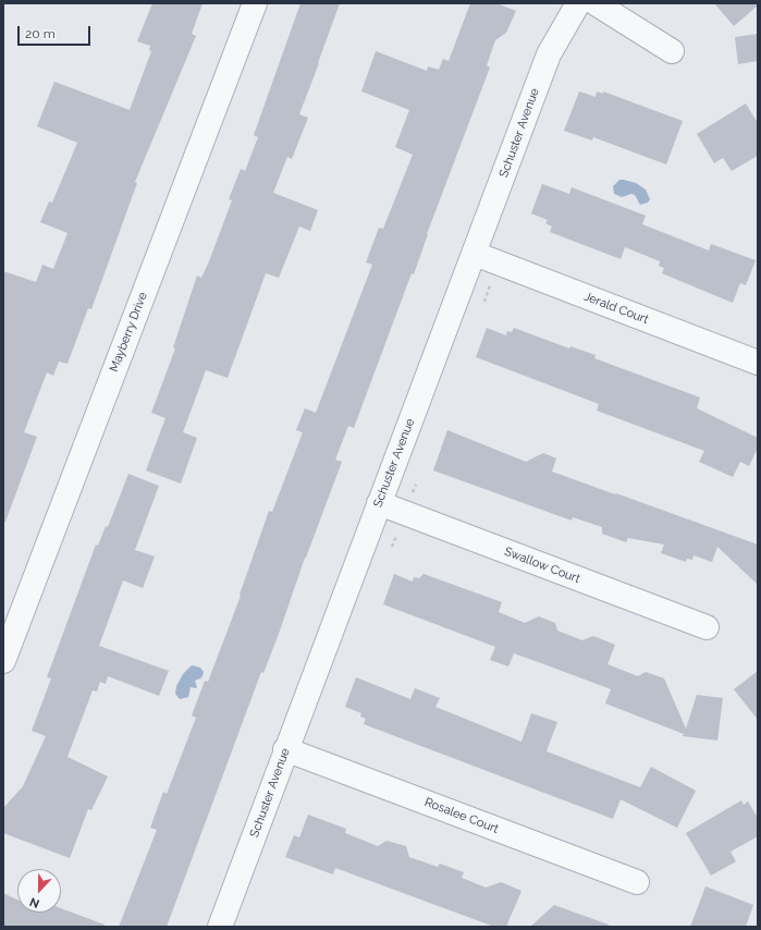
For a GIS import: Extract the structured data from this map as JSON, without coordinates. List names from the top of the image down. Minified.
{"streets":{"street":["Schuster Avenue","Jerald Court","Mayberry Drive","Swallow Court","Rosalee Court"]},"crossings":[["Schuster Avenue","Jerald Court"],["Schuster Avenue","Swallow Court"],["Schuster Avenue","Rosalee Court"]],"scale_bar":"20 m","north":"bottom"}
